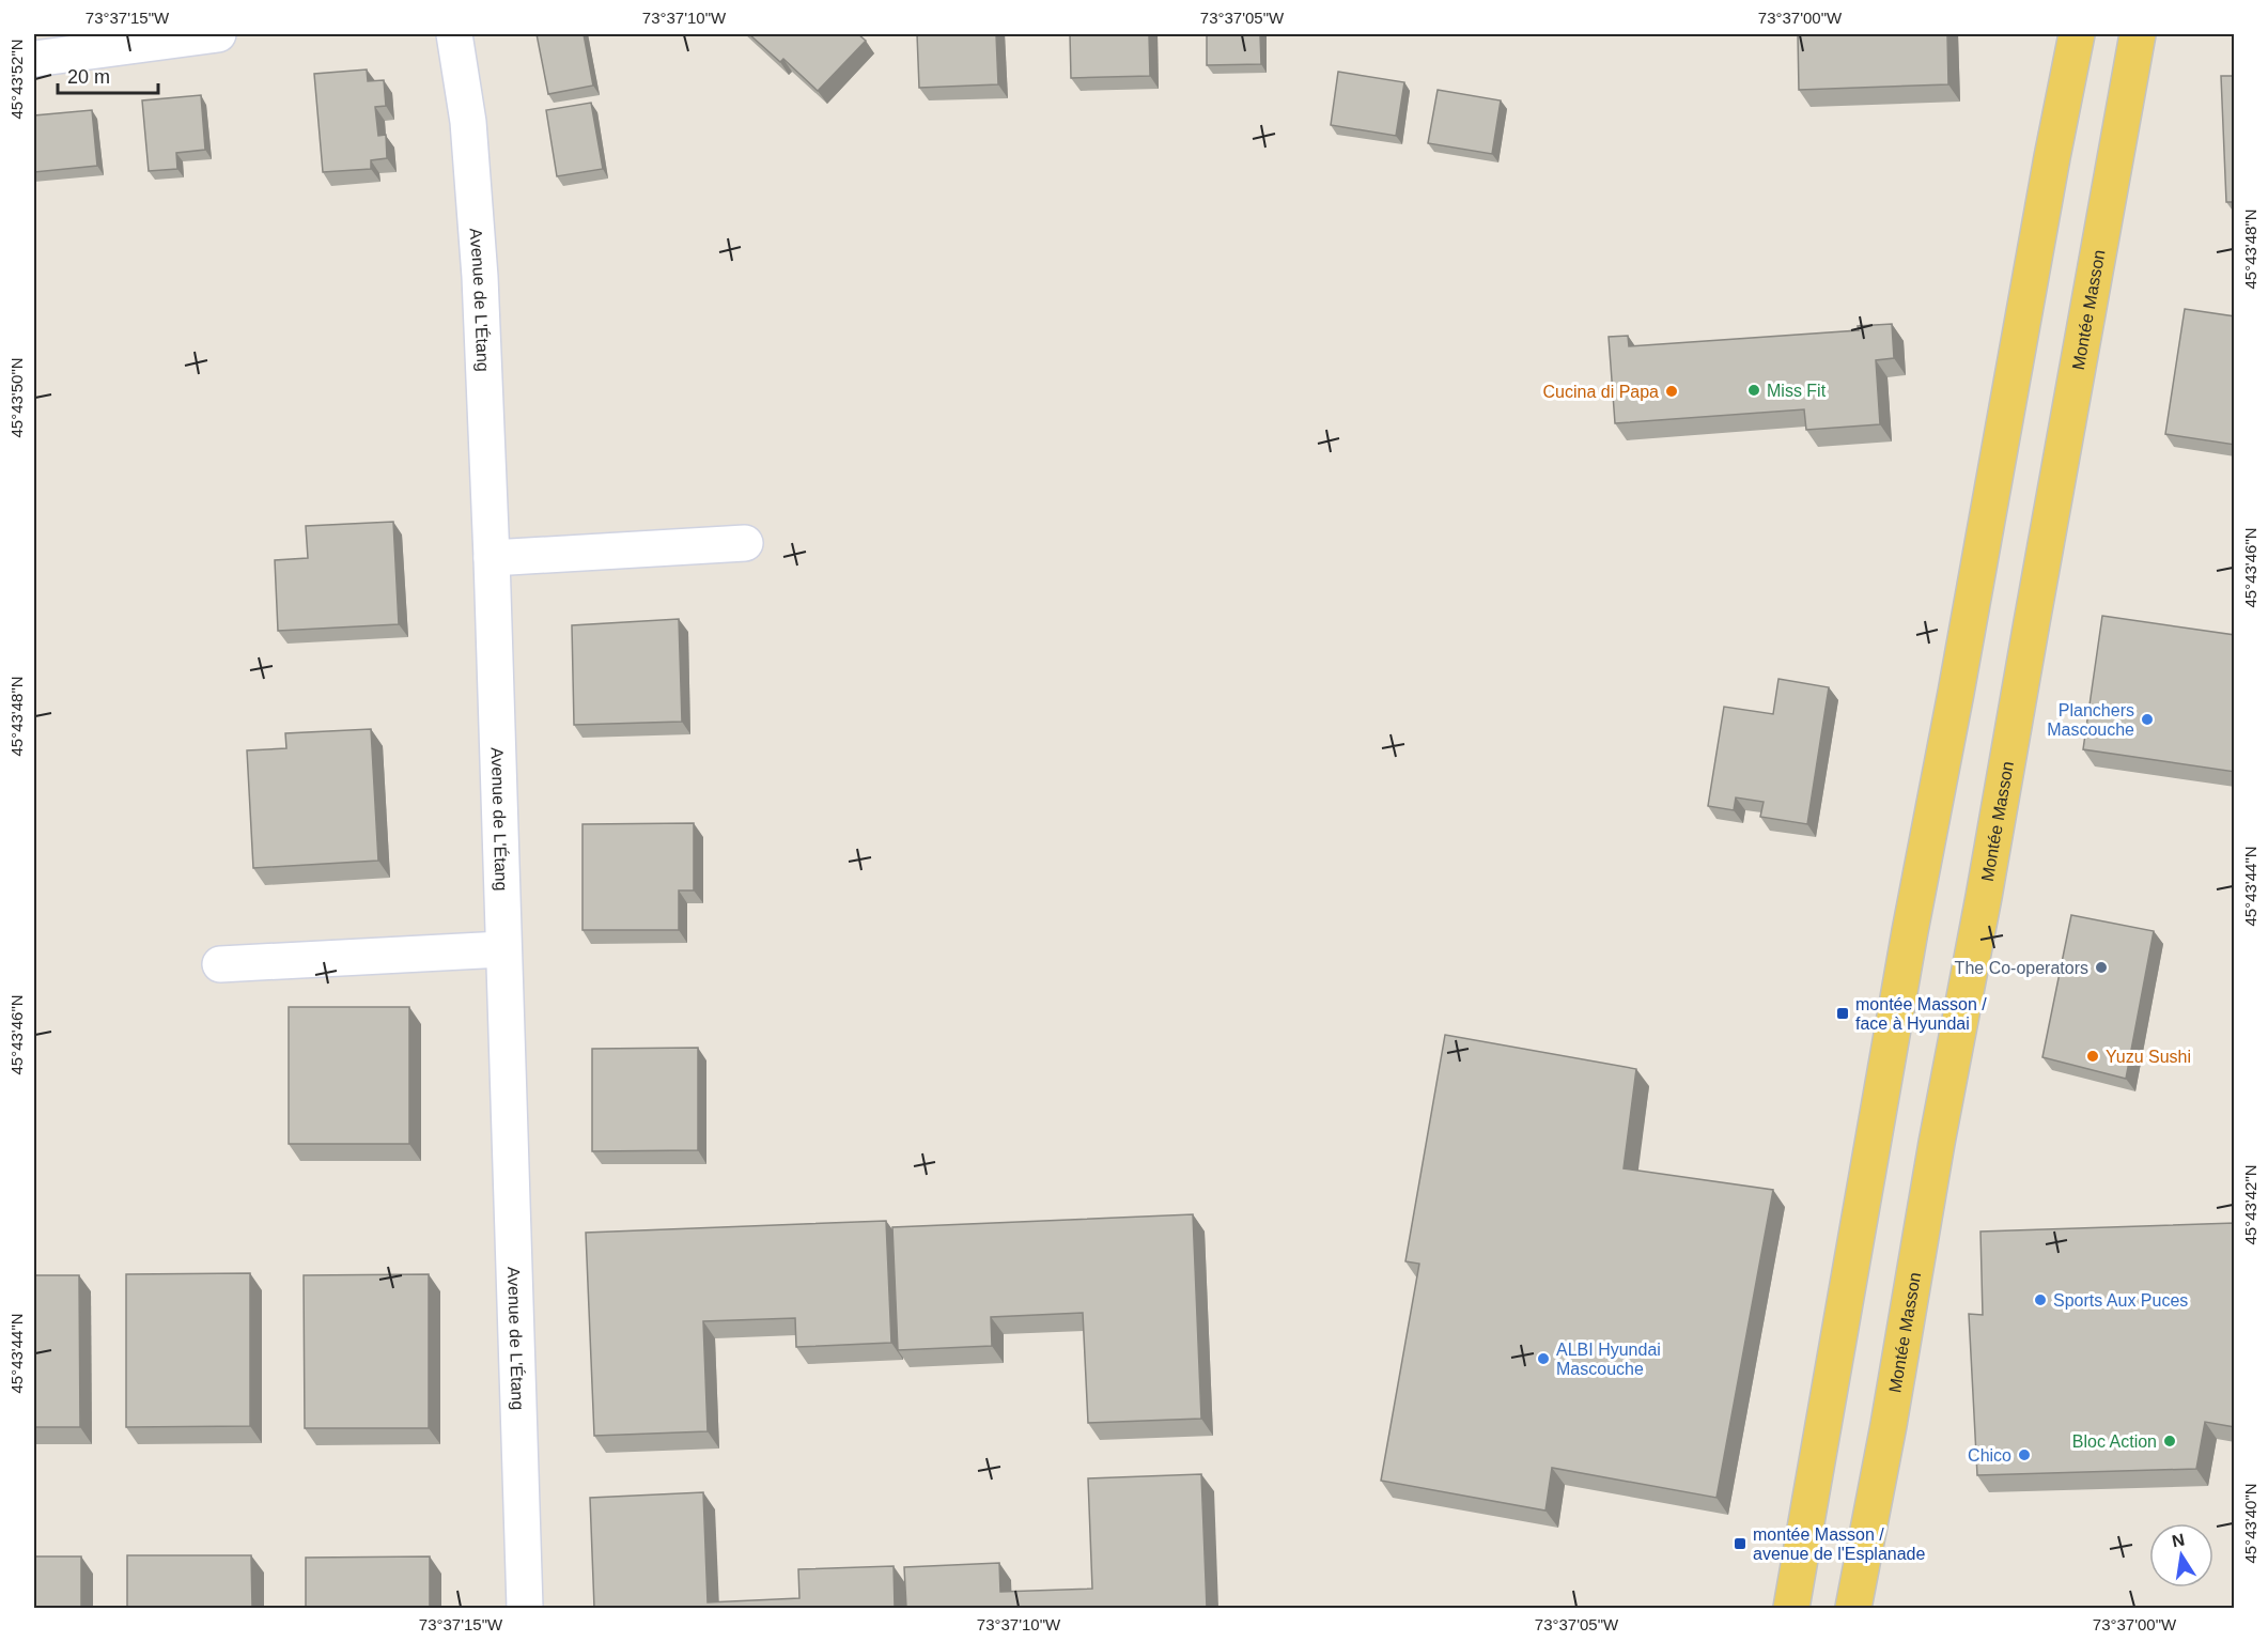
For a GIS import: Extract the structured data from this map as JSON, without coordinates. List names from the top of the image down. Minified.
{"streets":{"main road":["Montée Masson"],"street":["Avenue de L'Étang"]},"places":{"other":["Miss Fit","Cucina di Papa","Planchers Mascouche","The Co-operators","Yuzu Sushi","Sports Aux Puces","ALBI Hyundai Mascouche","Bloc Action","Chico"],"transit":["montée Masson / face à Hyundai","montée Masson / avenue de l'Esplanade"]},"scale_bar":"20 m","north":"top","coordinates":["73°37'15\"W","73°37'10\"W","73°37'05\"W","73°37'00\"W","45°43'52\"N","45°43'48\"N","45°43'50\"N","45°43'46\"N","45°43'44\"N","45°43'42\"N","45°43'40\"N"]}
